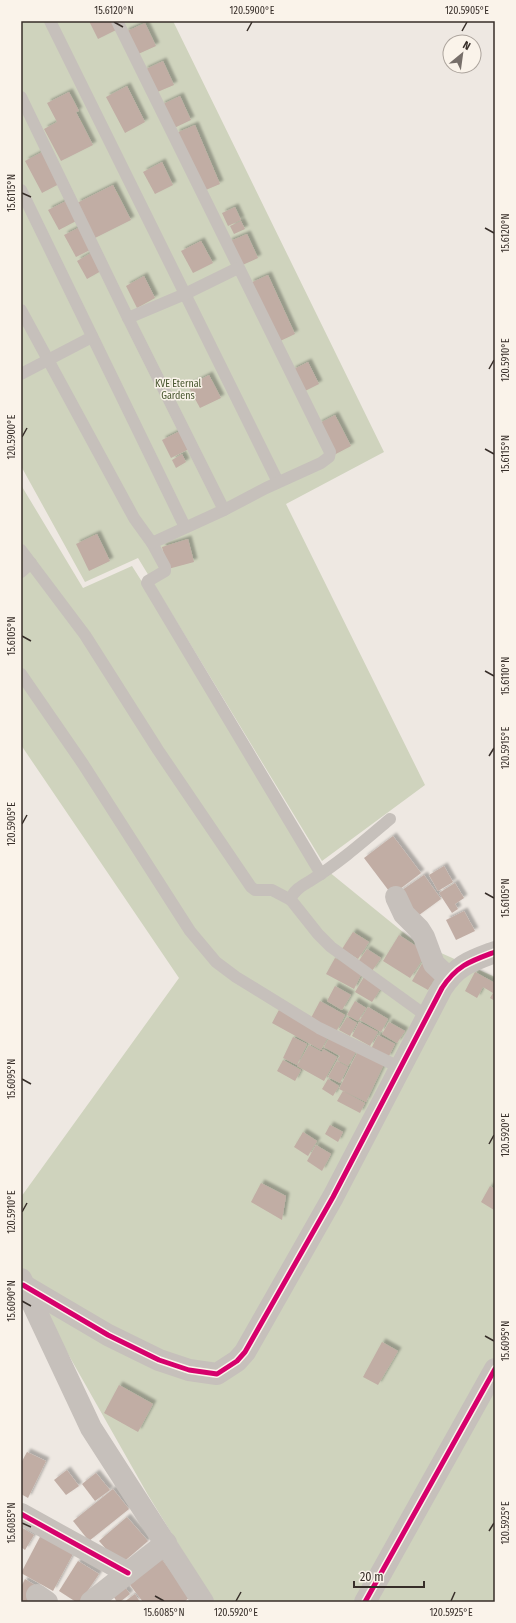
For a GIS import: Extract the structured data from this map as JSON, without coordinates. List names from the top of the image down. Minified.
{"parks":["KVE Eternal Gardens"],"scale_bar":"20 m","north":"top right","coordinates":["15.6120°N","120.5900°E","120.5905°E","15.6115°N","120.5910°E","15.6105°N","15.6110°N","120.5915°E","15.6095°N","120.5920°E","15.6090°N","15.6085°N","120.5925°E"]}
